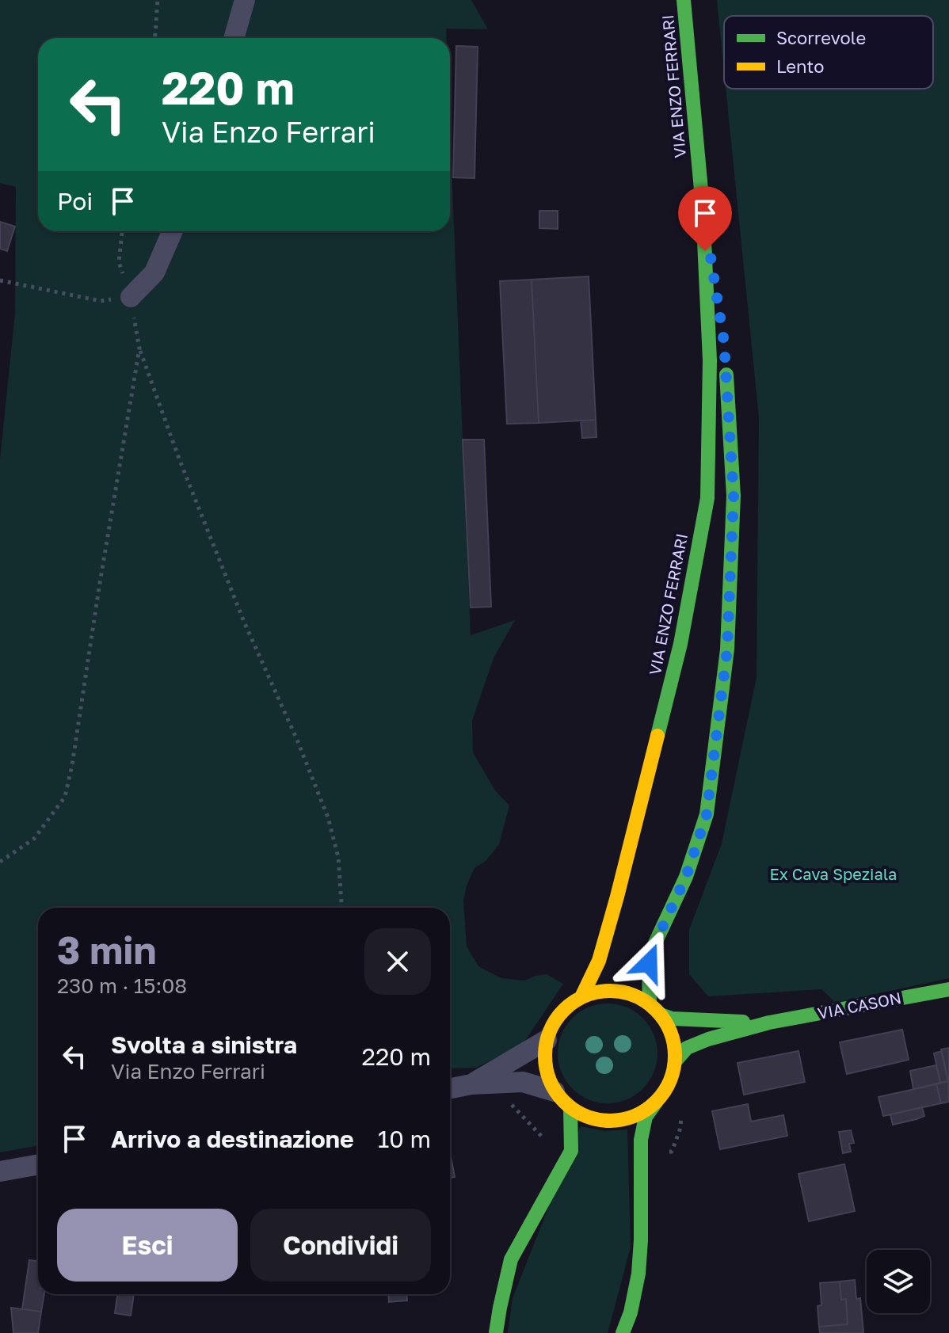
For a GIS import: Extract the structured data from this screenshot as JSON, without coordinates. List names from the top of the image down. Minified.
{"streets":{"main road":["VIA ENZO FERRARI","VIA CASON"]},"crossings":[["VIA ENZO FERRARI","VIA CASON"]],"parks":["Ex Cava Speziala"],"legend":["Scorrevole","Lento"],"page":{"turn":["220 m","Via Enzo Ferrari"],"then":"Poi","heading":["3 min","230 m · 15:08"],"list":[{"name":"Svolta a sinistra","note":"Via Enzo Ferrari","value":"220 m"},{"name":"Arrivo a destinazione","value":"10 m"}],"buttons":["Esci","Condividi"]}}
